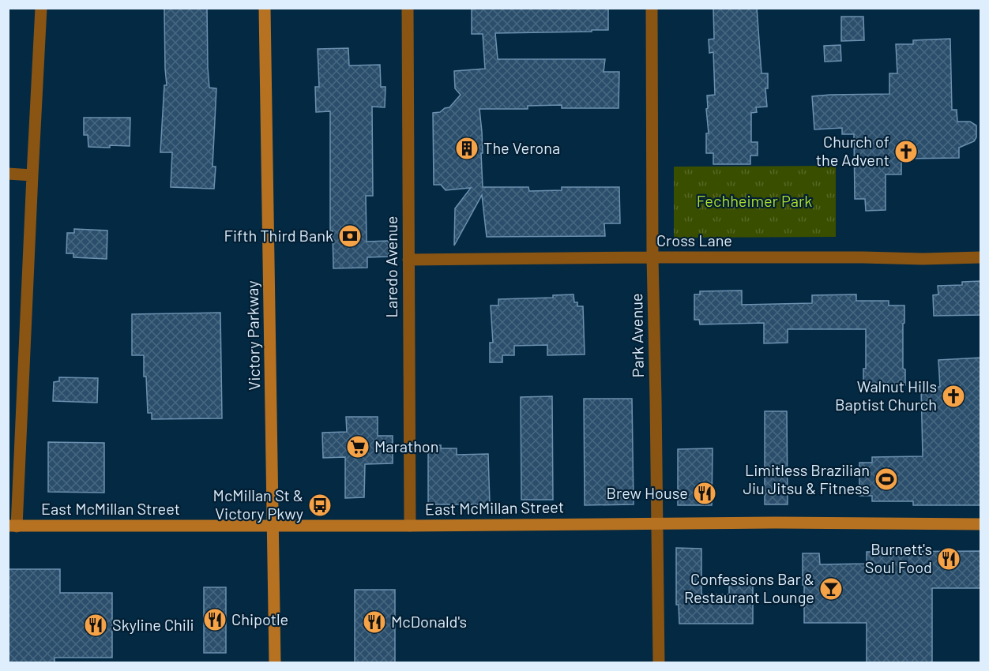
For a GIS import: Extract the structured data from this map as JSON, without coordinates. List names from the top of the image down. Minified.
{"streets":{"main road":["Victory Parkway","East McMillan Street"],"street":["Cross Lane","Laredo Avenue","Park Avenue"]},"crossings":[["Cross Lane","Laredo Avenue"],["Cross Lane","Park Avenue"],["Laredo Avenue","East McMillan Street"],["Victory Parkway","East McMillan Street"],["Park Avenue","East McMillan Street"]],"parks":["Fechheimer Park"],"places":{"building":["The Verona"],"church":["Church of the Advent","Walnut Hills Baptist Church"],"bank":["Fifth Third Bank"],"supermarket":["Marathon"],"sports":["Limitless Brazilian Jiu Jitsu & Fitness"],"restaurant":["Brew House","Burnett's Soul Food","Chipotle","McDonald's","Skyline Chili"],"bus stop":["McMillan St & Victory Pkwy"],"bar":["Confessions Bar & Restaurant Lounge"]}}
